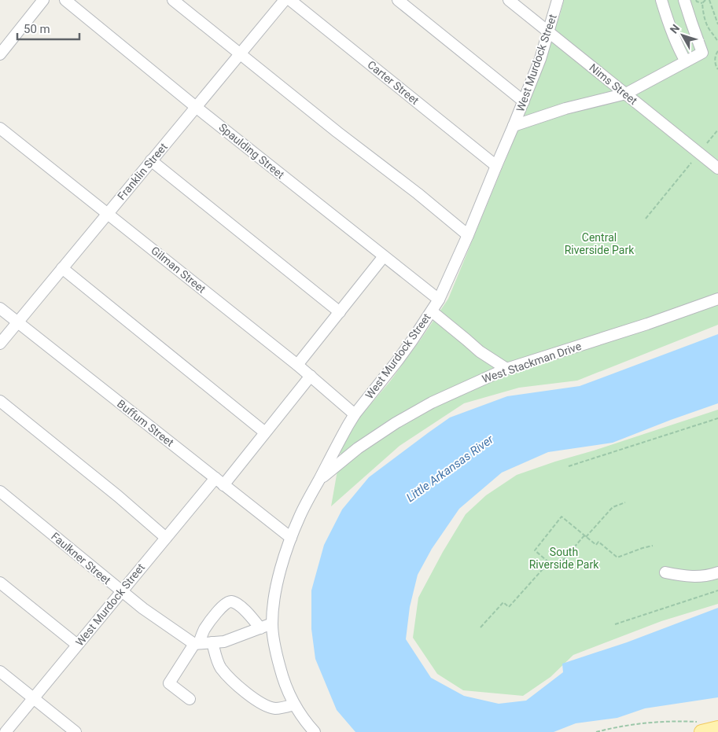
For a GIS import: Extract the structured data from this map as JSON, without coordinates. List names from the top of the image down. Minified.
{"streets":{"street":["West Murdock Street","Carter Street","Nims Street","Spaulding Street","Franklin Street","Gilman Street","West Stackman Drive","Buffum Street","Faulkner Street"]},"crossings":[["West Murdock Street","Carter Street"],["West Murdock Street","Nims Street"],["West Murdock Street","Spaulding Street"],["West Murdock Street","Gilman Street"],["West Murdock Street","West Stackman Drive"],["West Murdock Street","Buffum Street"],["West Murdock Street","Faulkner Street"],["Spaulding Street","Franklin Street"],["Franklin Street","Gilman Street"],["Franklin Street","Buffum Street"]],"water":["Little Arkansas River"],"parks":["Central Riverside Park","South Riverside Park"],"scale_bar":"50 m","north":"top left"}
